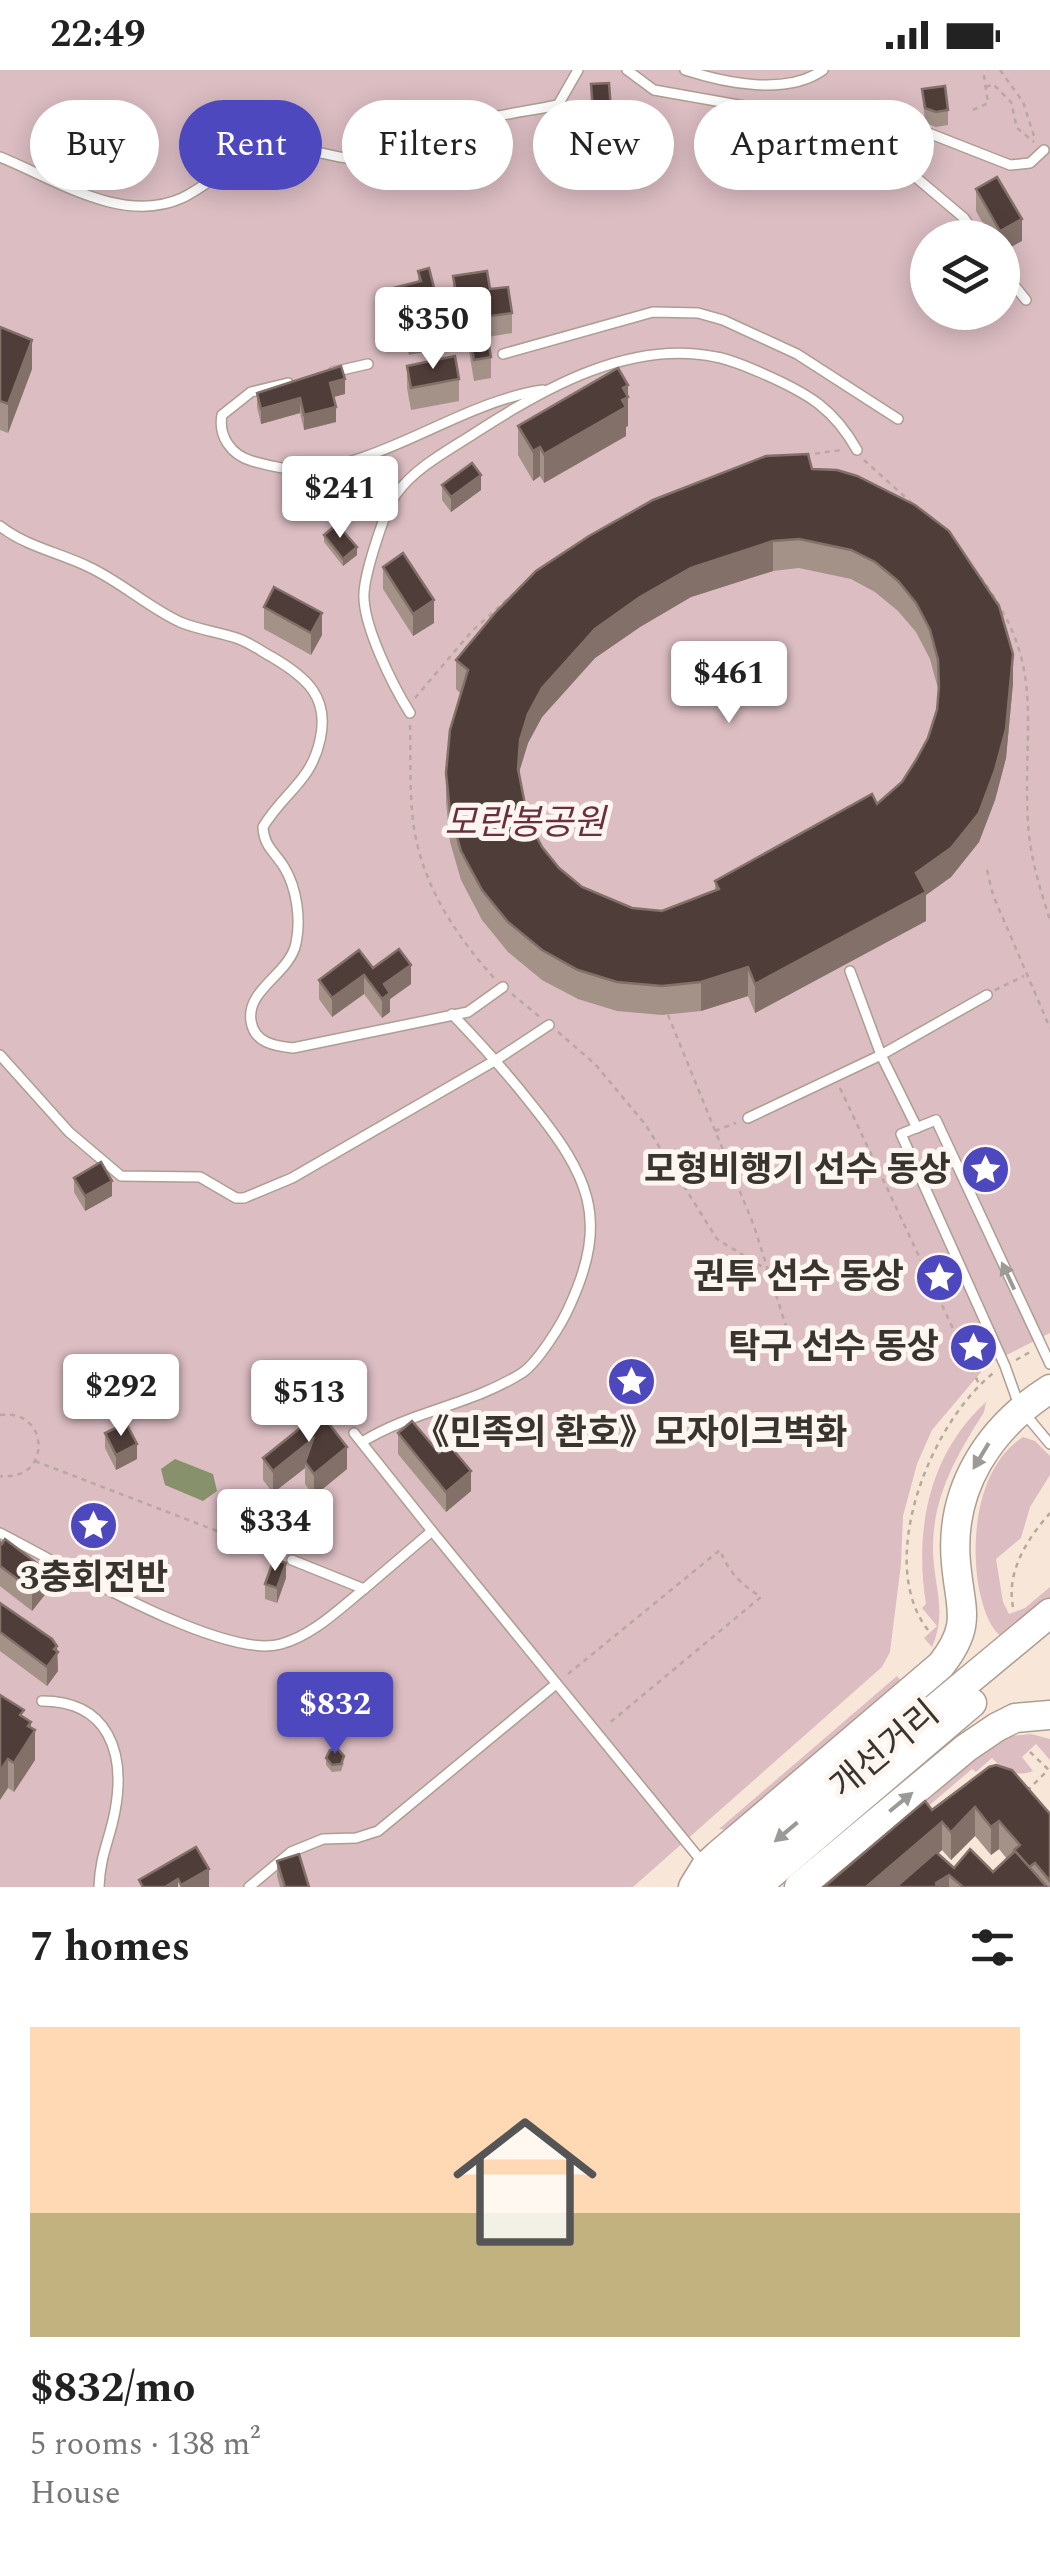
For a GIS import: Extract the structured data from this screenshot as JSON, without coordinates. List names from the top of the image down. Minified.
{"streets":{"main road":["개선거리"]},"parks":["모란봉공원"],"places":{"place":["모형비행기 선수 동상","권투 선수 동상","탁구 선수 동상","《민족의 환호》모자이크벽화","3충회전반"]},"page":{"status":"22:49","chip":["Buy","Rent","Filters","New","Apartment"],"price":["$350","$241","$461","$292","$513","$334","$832"],"heading":"7 homes","list":[{"name":"$832/mo","note":"5 rooms · 138 m² · House"}]}}
